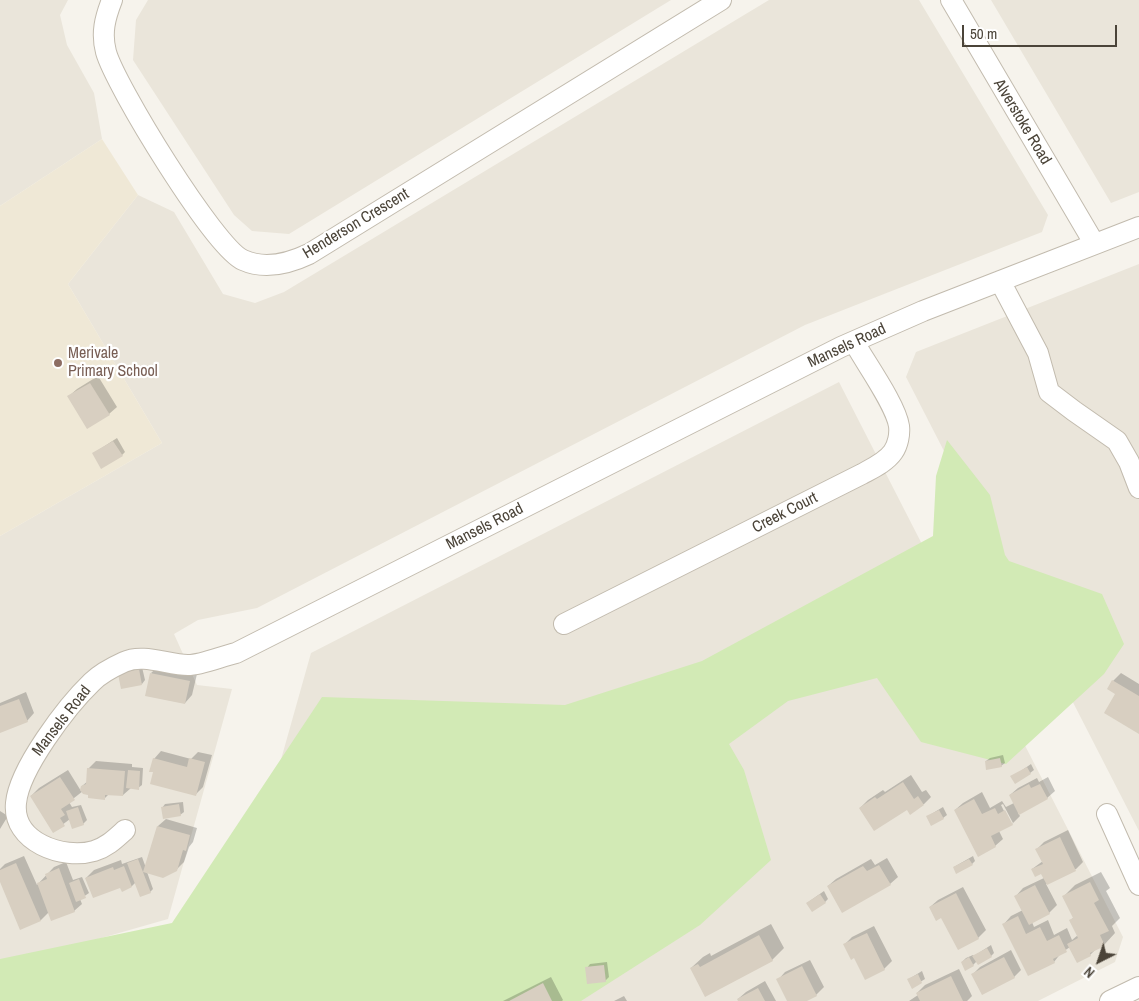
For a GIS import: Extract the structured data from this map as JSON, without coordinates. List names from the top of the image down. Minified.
{"streets":{"street":["Alverstoke Road","Henderson Crescent","Mansels Road","Creek Court"]},"crossings":[["Alverstoke Road","Mansels Road"],["Mansels Road","Creek Court"]],"places":["Merivale Primary School"],"scale_bar":"50 m","north":"bottom left"}
